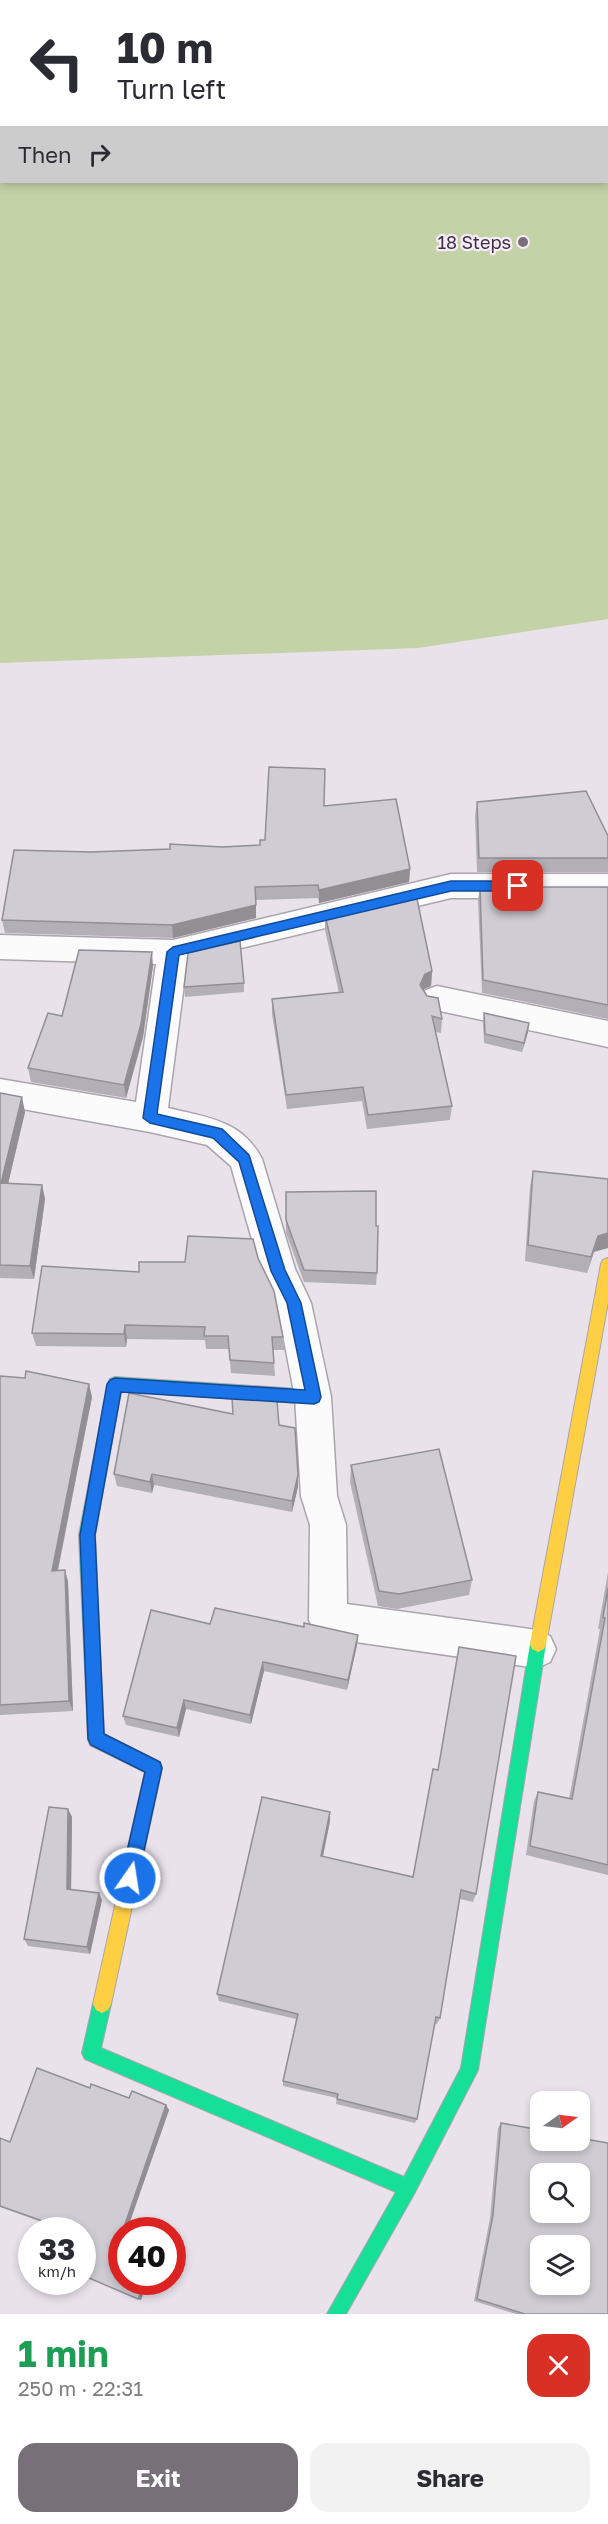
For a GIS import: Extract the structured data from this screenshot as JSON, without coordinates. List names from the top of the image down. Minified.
{"places":["18 Steps"],"north":"right","page":{"turn":["10 m","Turn left"],"then":"Then","speed":"33 km/h","limit":"40","heading":["1 min","250 m · 22:31"],"buttons":["Exit","Share"]}}
